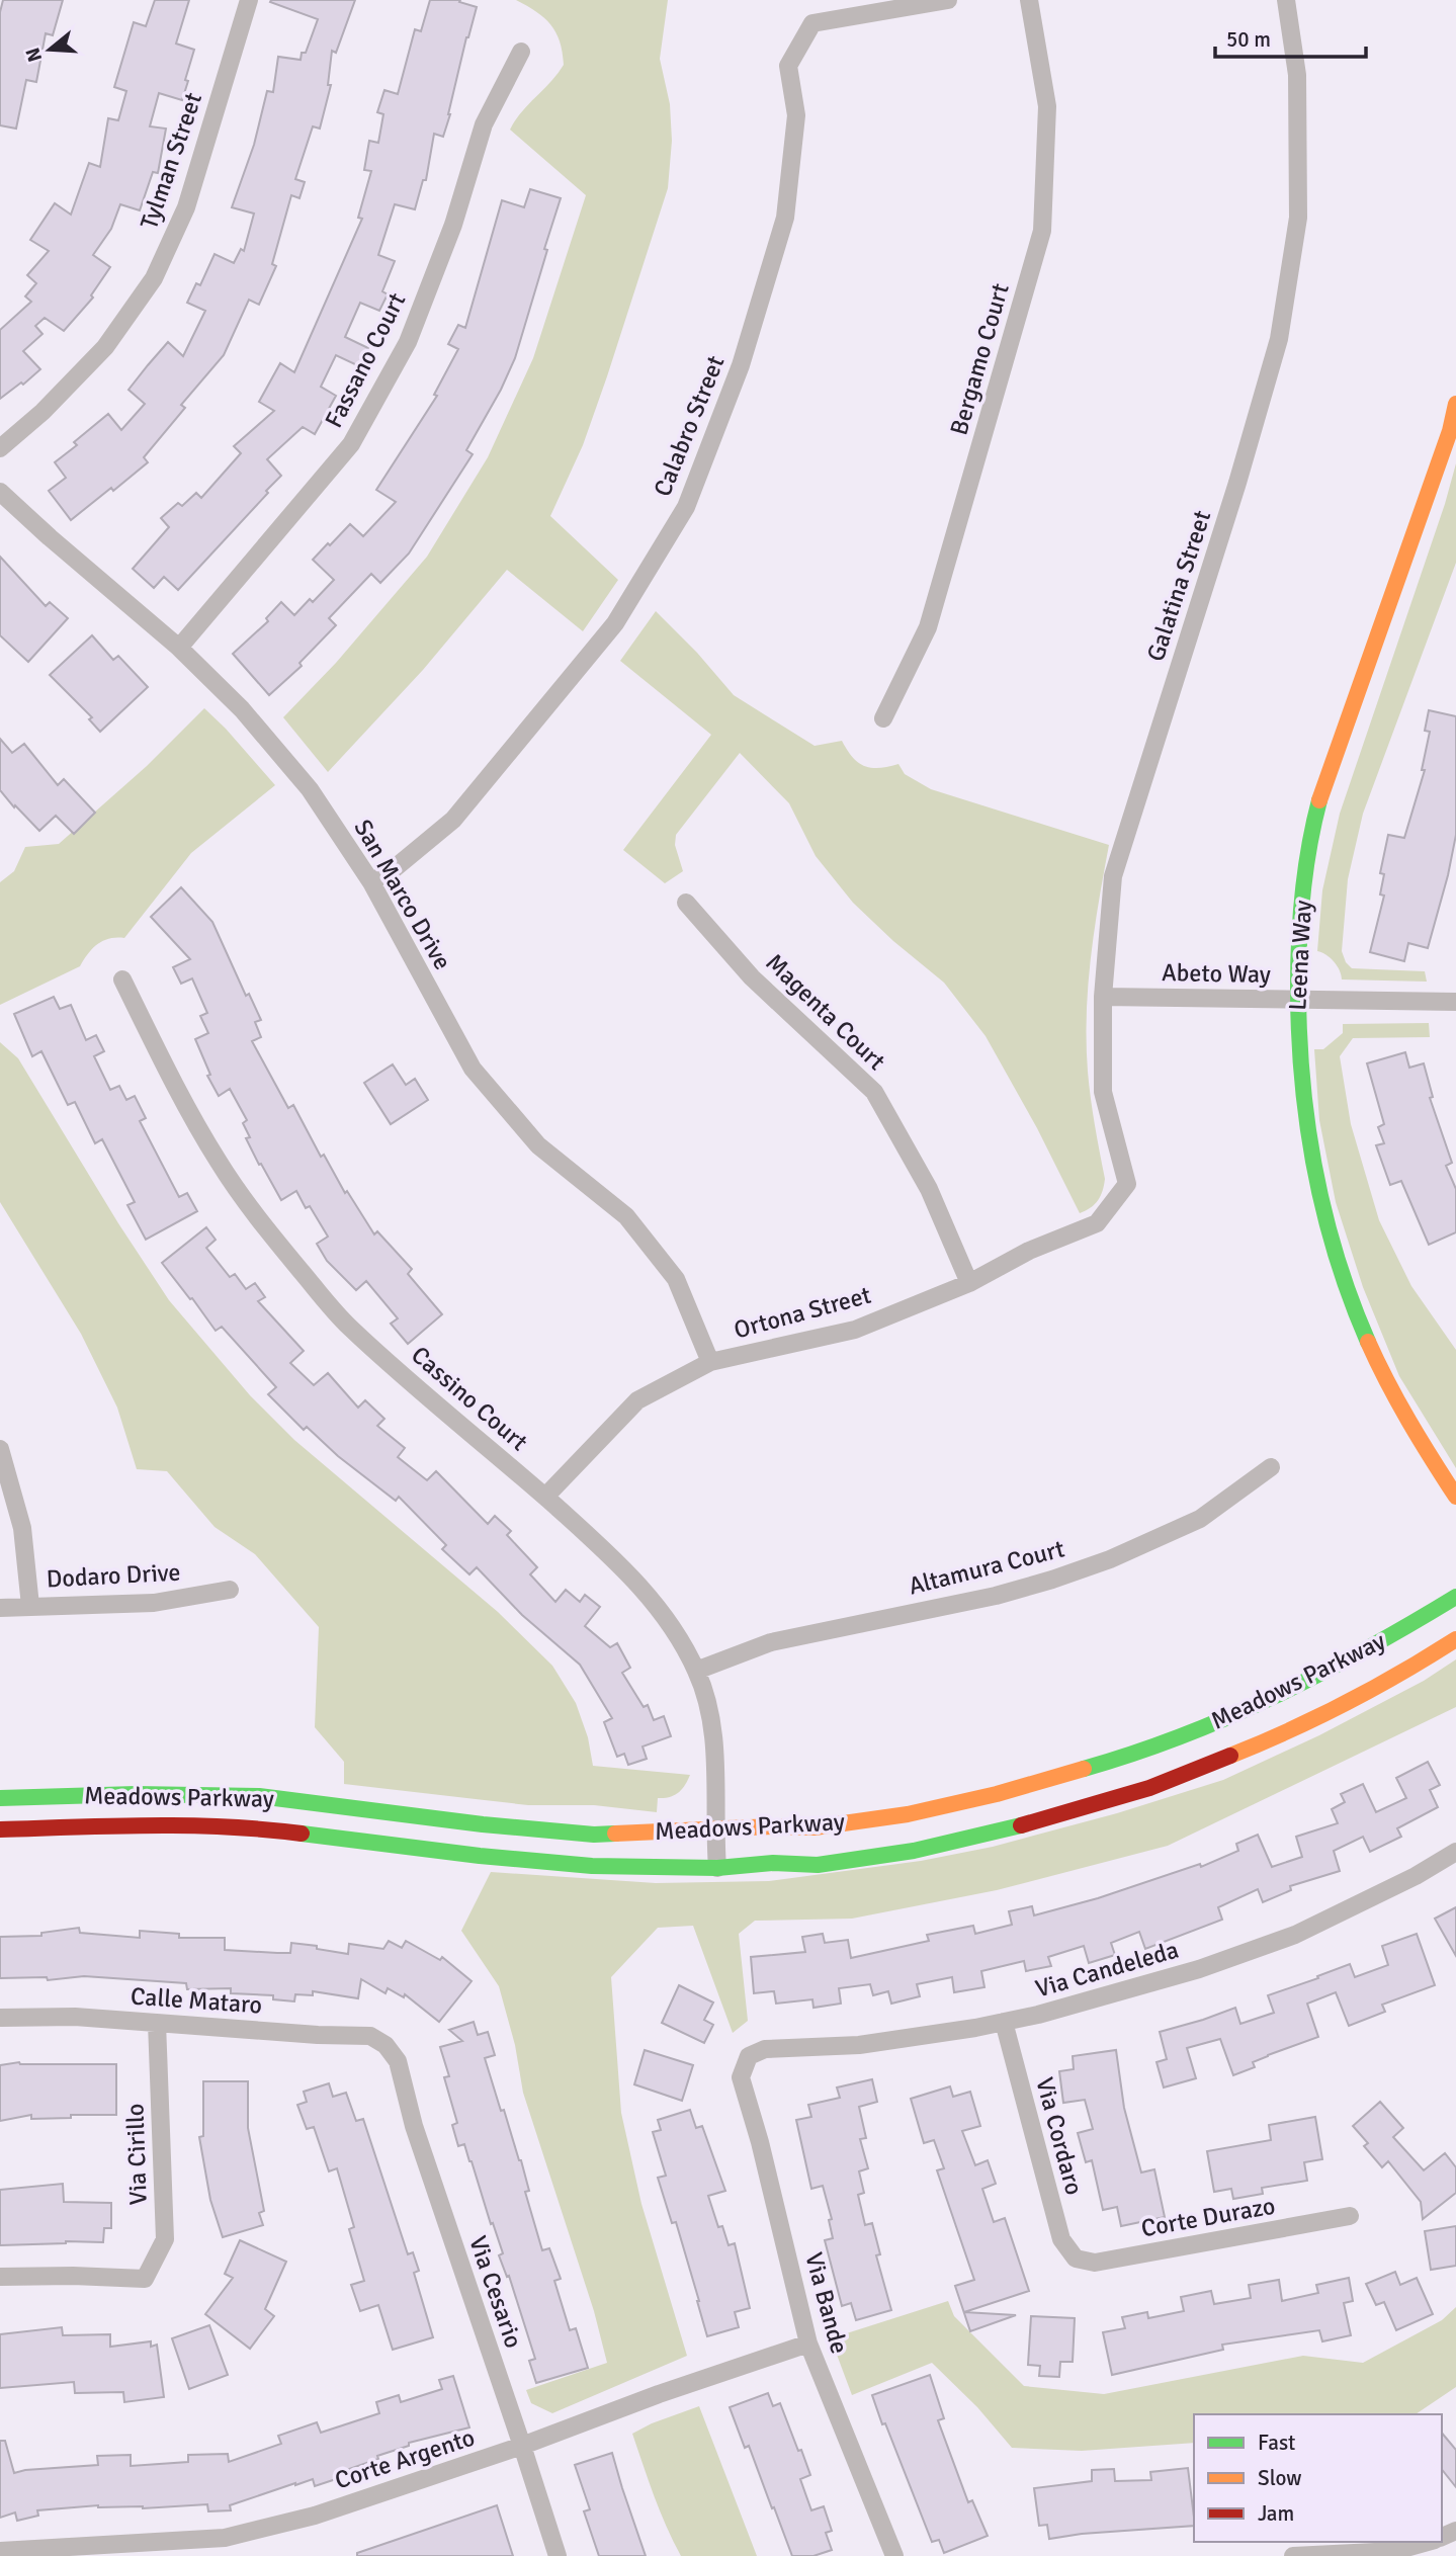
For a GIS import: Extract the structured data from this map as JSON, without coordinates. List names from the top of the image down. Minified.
{"streets":{"main road":["Leena Way","Meadows Parkway"],"street":["Tylman Street","Bergamo Court","Fassano Court","Calabro Street","Galatina Street","San Marco Drive","Abeto Way","Magenta Court","Ortona Street","Cassino Court","Altamura Court","Dodaro Drive","Via Candeleda","Calle Mataro","Via Cordaro","Via Cirillo","Corte Durazo","Via Cesario","Via Bande","Corte Argento"]},"crossings":[["Fassano Court","San Marco Drive"],["Calabro Street","San Marco Drive"],["Galatina Street","Abeto Way"],["Galatina Street","Ortona Street"],["San Marco Drive","Ortona Street"],["Leena Way","Abeto Way"],["Magenta Court","Ortona Street"],["Ortona Street","Cassino Court"],["Cassino Court","Altamura Court"],["Cassino Court","Meadows Parkway"],["Via Candeleda","Via Cordaro"],["Via Candeleda","Via Bande"],["Calle Mataro","Via Cirillo"],["Calle Mataro","Via Cesario"],["Via Cordaro","Corte Durazo"],["Via Cesario","Corte Argento"],["Via Bande","Corte Argento"]],"legend":["Fast","Slow","Jam"],"scale_bar":"50 m","north":"left"}
